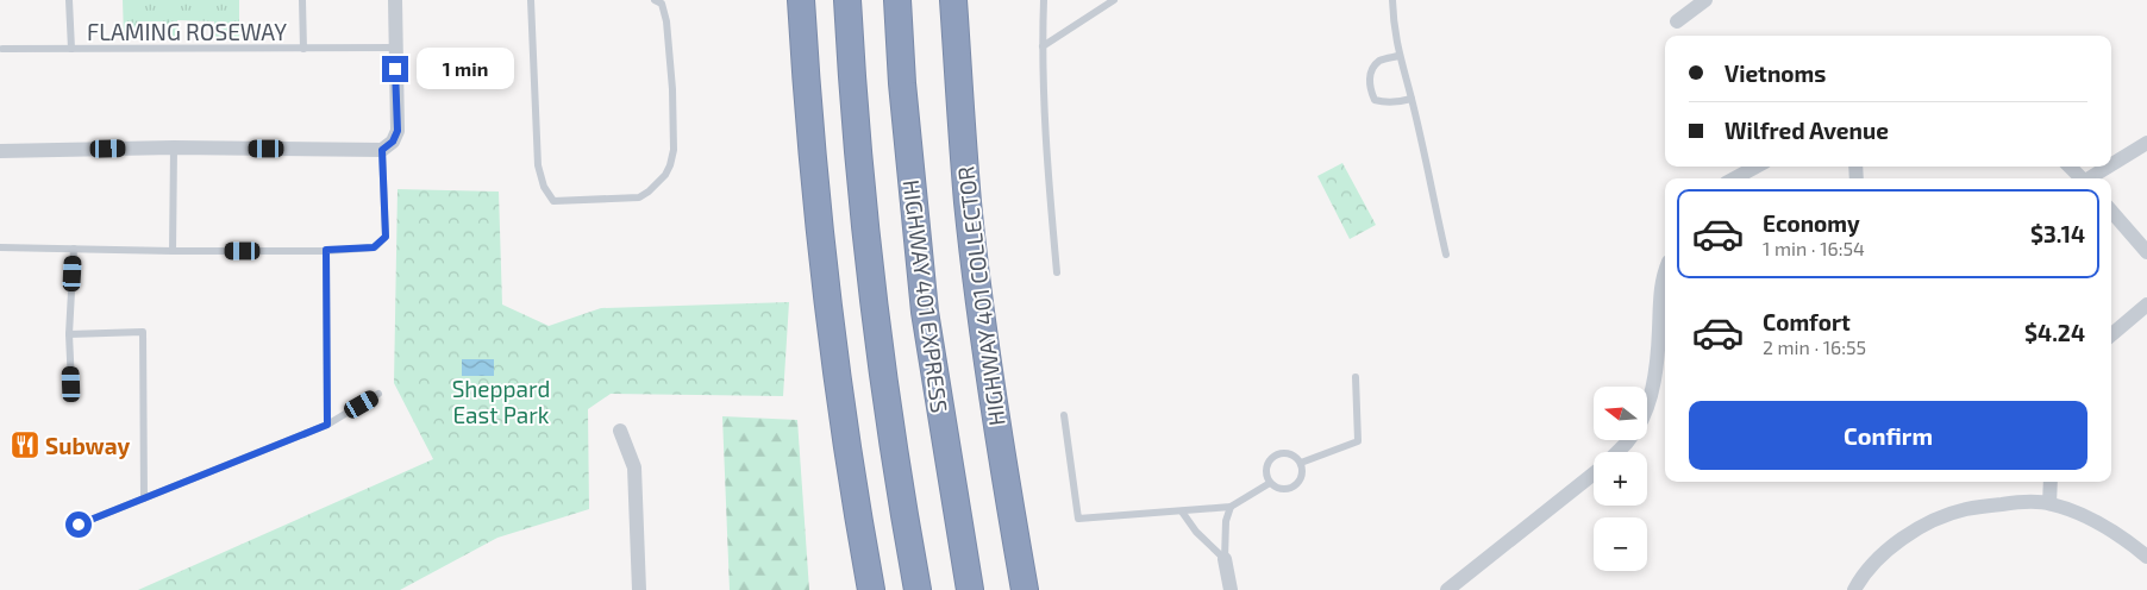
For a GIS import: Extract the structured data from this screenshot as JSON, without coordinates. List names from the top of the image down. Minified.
{"streets":{"highway":["HIGHWAY 401 EXPRESS","HIGHWAY 401 COLLECTOR"],"lane":["FLAMING ROSEWAY"]},"parks":["Sheppard East Park"],"places":{"restaurant":["Subway"]},"north":"left","page":{"banner":["Vietnoms","Wilfred Avenue"],"bubble":"1 min","list":[{"name":"Economy","note":"1 min · 16:54","value":"$3.14"},{"name":"Comfort","note":"2 min · 16:55","value":"$4.24"}],"map_buttons":["+","−"],"buttons":"Confirm"}}
